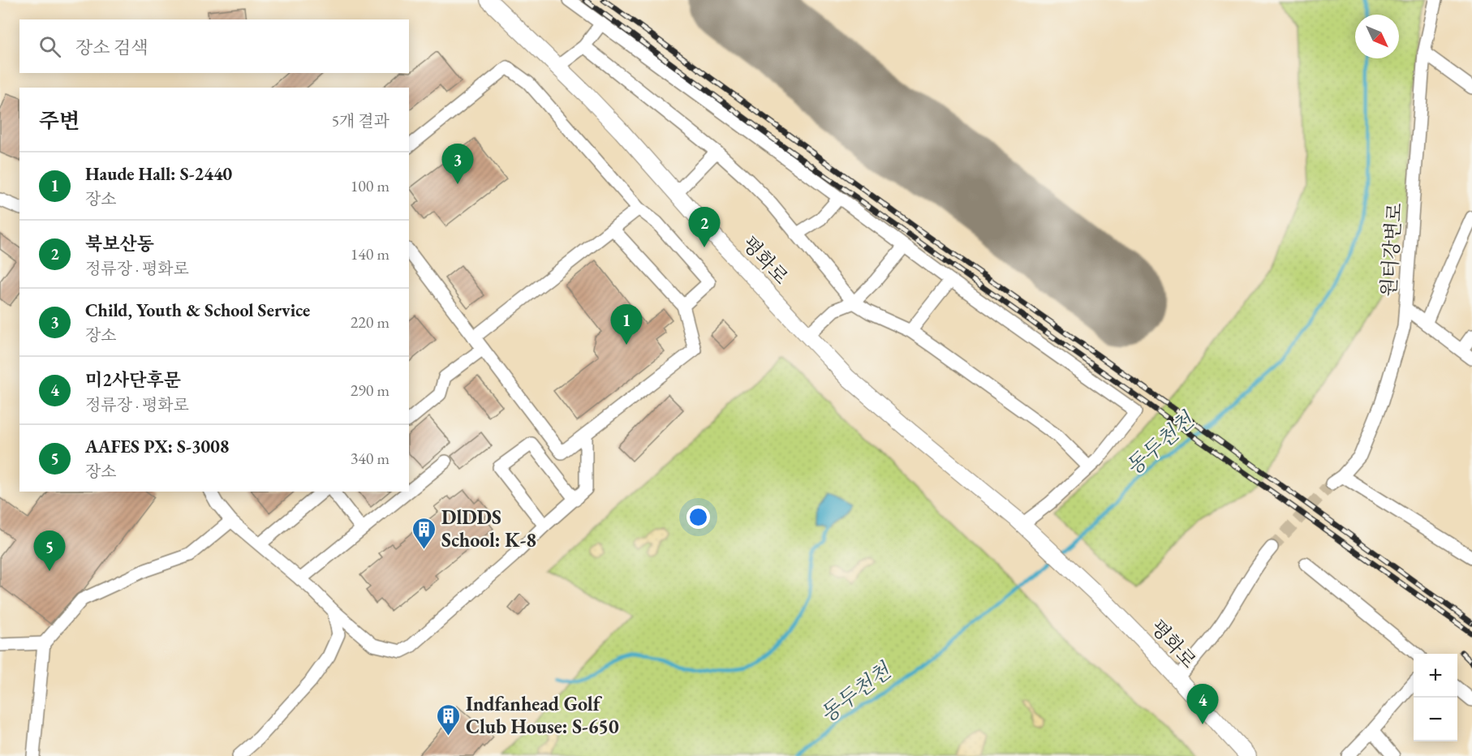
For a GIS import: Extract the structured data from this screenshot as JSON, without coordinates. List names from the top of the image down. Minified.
{"streets":{"main road":["평화로"],"street":["원터강변로"]},"water":["동두천천"],"places":{"building":["DlDDS School: K-8","Indfanhead Golf Club House: S-650"]},"north":"bottom right","page":{"search":"장소 검색","heading":["주변","5개 결과"],"pins":["3","2","1","5","4"],"list":[{"mark":"1","name":"Haude Hall: S-2440","note":"장소","value":"100 m"},{"mark":"2","name":"북보산동","note":"정류장 · 평화로","value":"140 m"},{"mark":"3","name":"Child, Youth & School Service","note":"장소","value":"220 m"},{"mark":"4","name":"미2사단후문","note":"정류장 · 평화로","value":"290 m"},{"mark":"5","name":"AAFES PX: S-3008","note":"장소","value":"340 m"}],"map_buttons":["+","−"]}}
